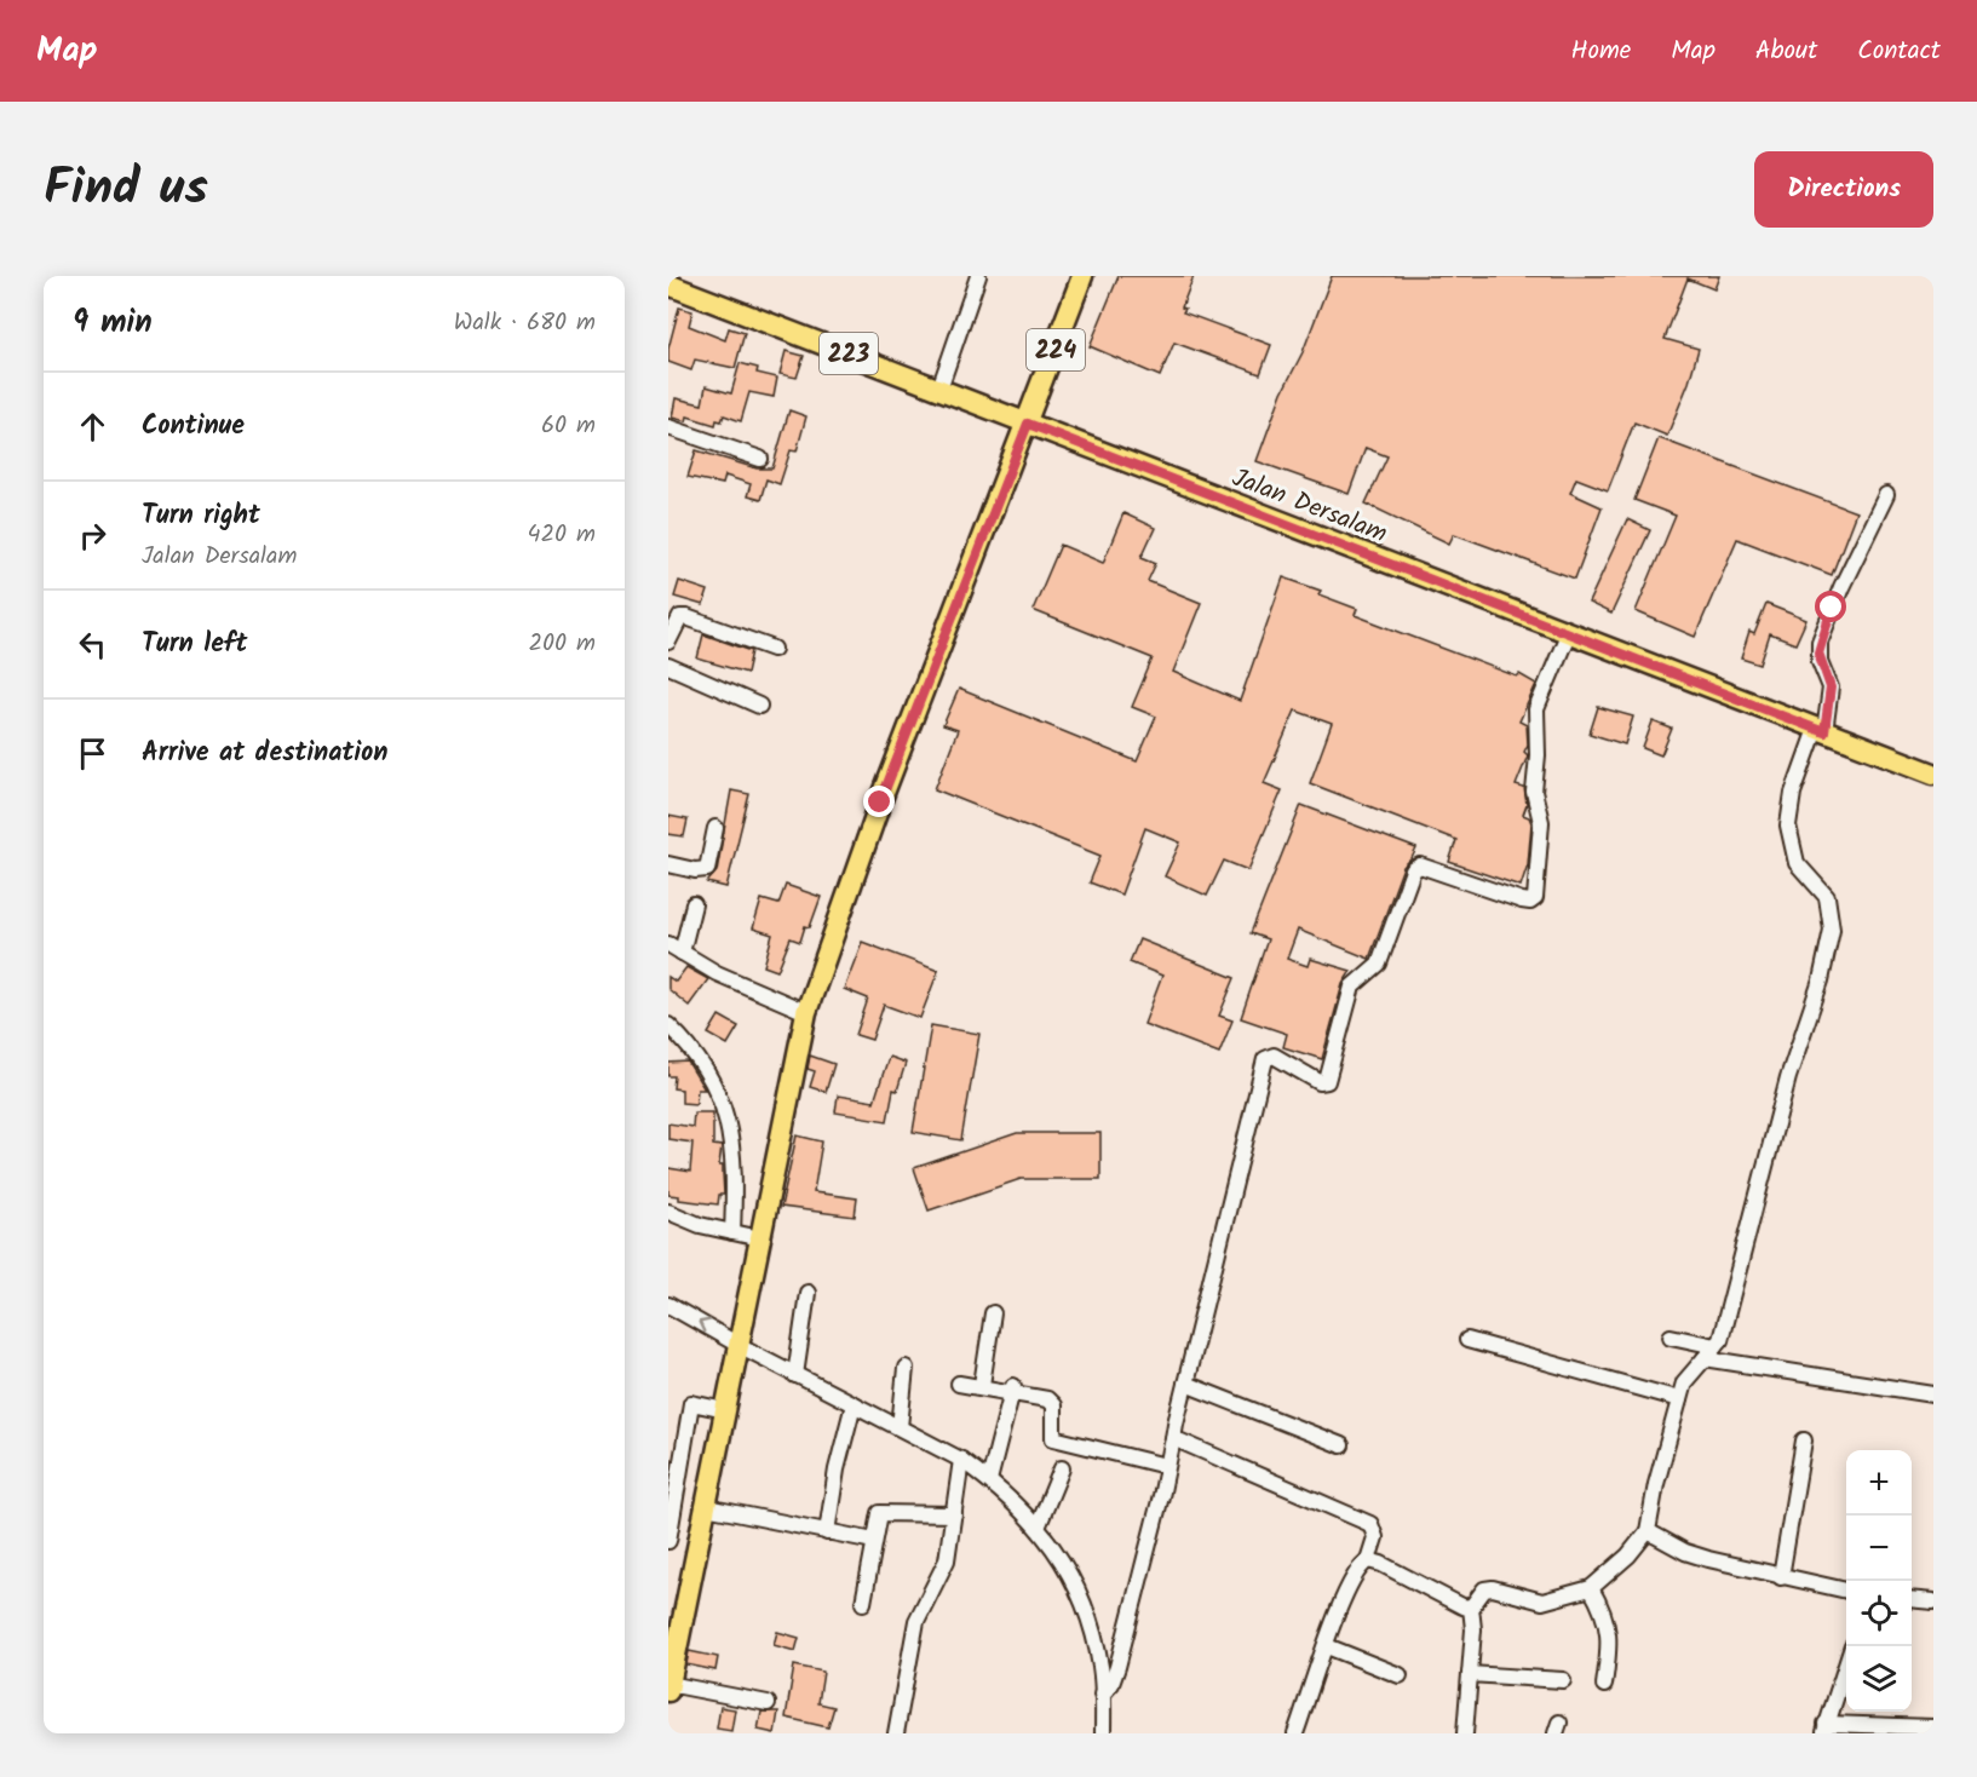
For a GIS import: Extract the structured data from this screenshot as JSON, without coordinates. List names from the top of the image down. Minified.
{"streets":{"main road":["224","223","Jalan Dersalam"]},"crossings":[["224","Jalan Dersalam"]],"page":{"header":"Map","nav":["Home","Map","About","Contact"],"title":"Find us","buttons":"Directions","heading":["9 min","Walk · 680 m"],"list":[["Continue","60 m"],["Turn right","Jalan Dersalam","420 m"],["Turn left","200 m"],"Arrive at destination"],"map_buttons":["+","−"]}}
